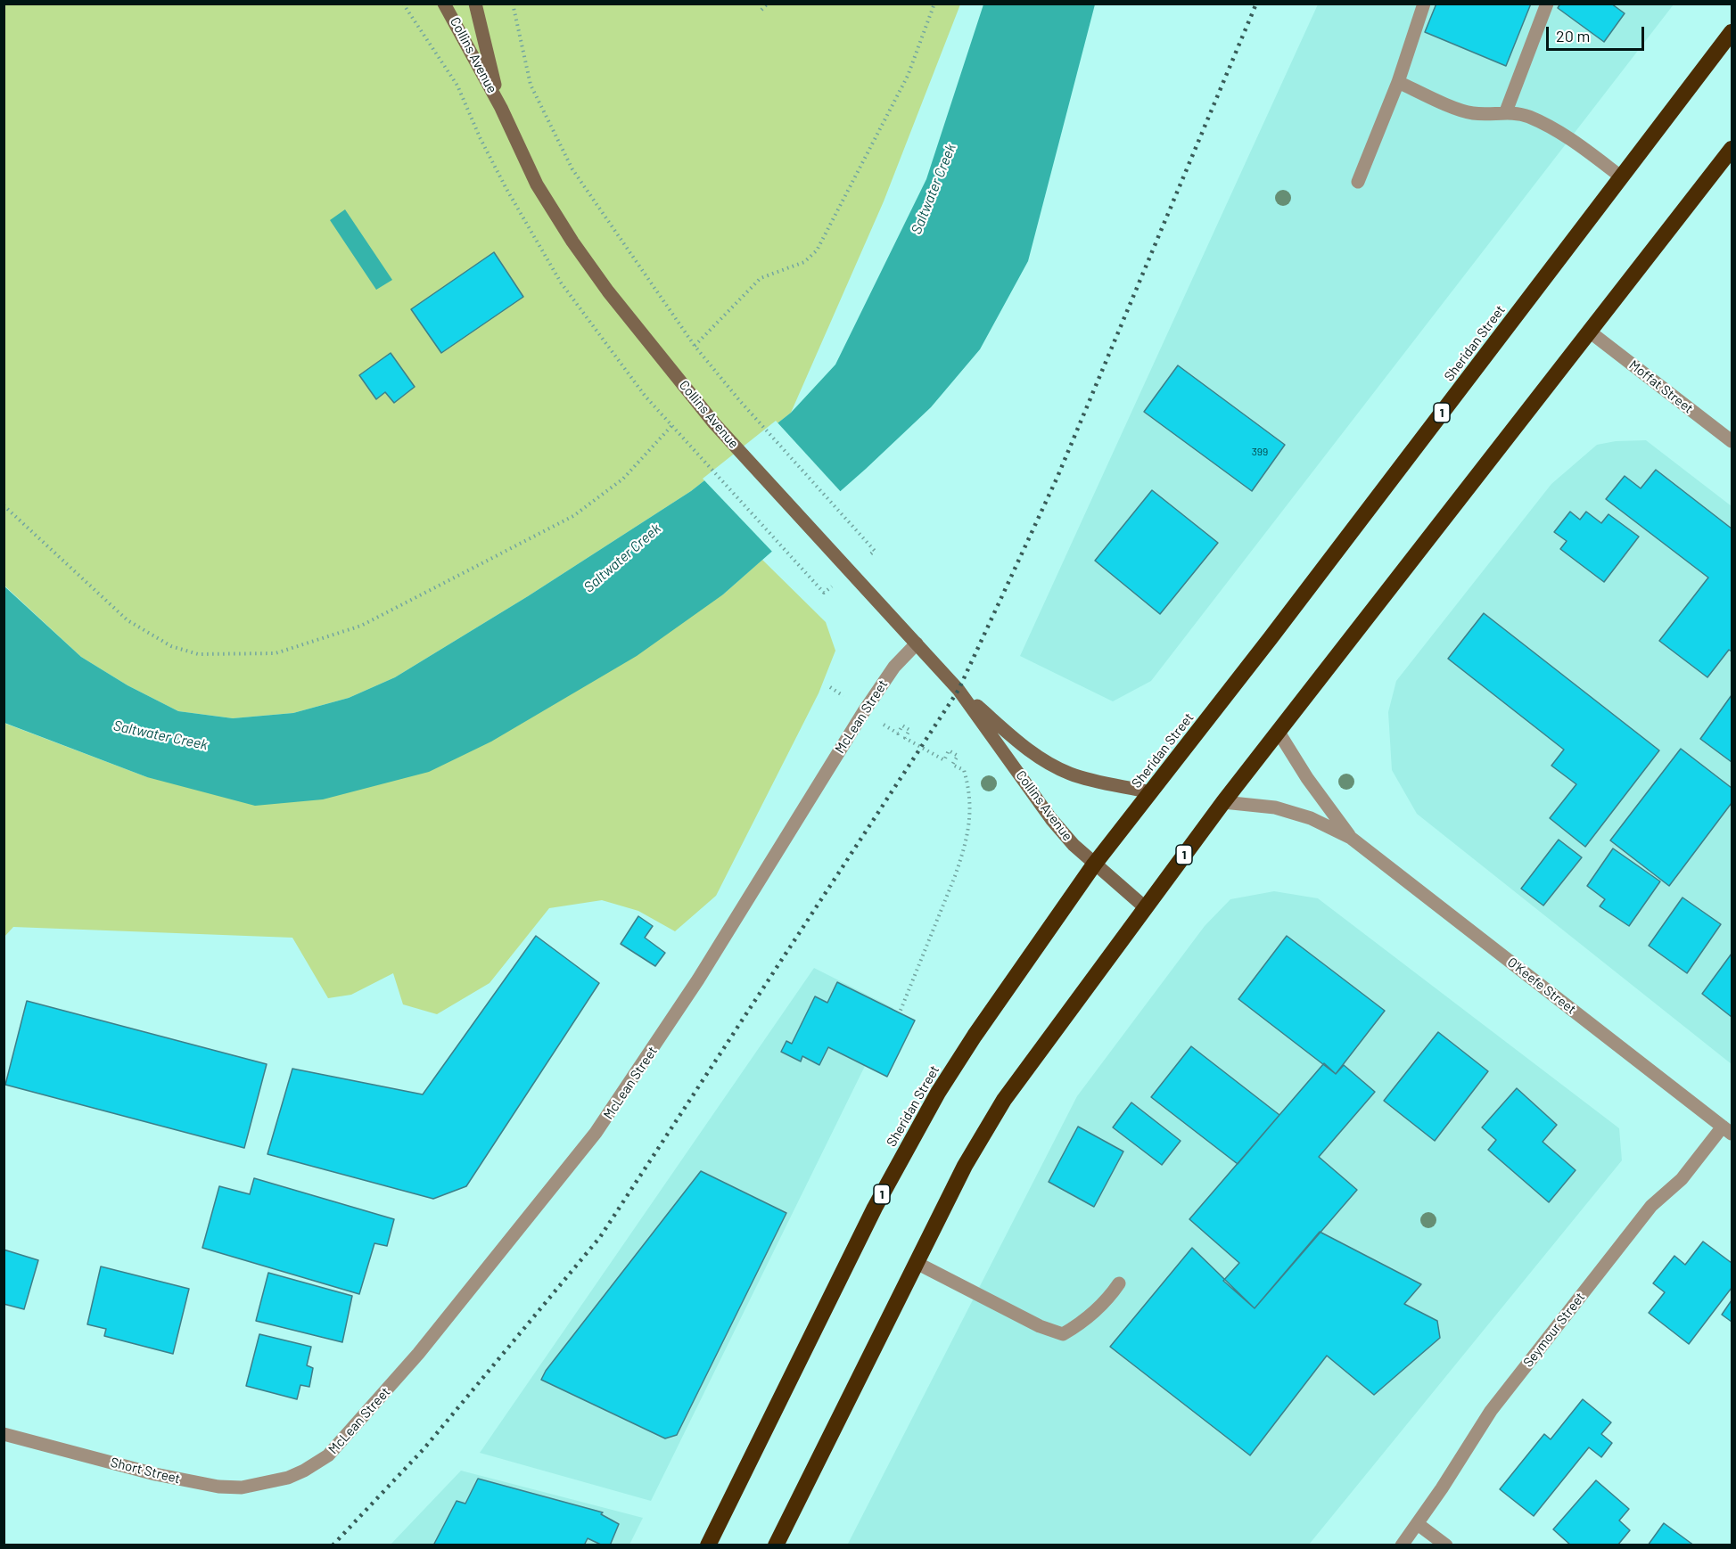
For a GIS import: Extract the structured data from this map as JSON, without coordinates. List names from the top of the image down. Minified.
{"streets":{"highway":["Sheridan Street","1"],"street":["Collins Avenue","Moffat Street","McLean Street","O'Keefe Street","Seymour Street","Short Street"]},"crossings":[["Collins Avenue","Sheridan Street"],["Collins Avenue","1"],["Collins Avenue","McLean Street"],["Moffat Street","1"],["1","O'Keefe Street"],["McLean Street","Short Street"],["O'Keefe Street","Seymour Street"]],"water":["Saltwater Creek"],"house_numbers":["399"],"scale_bar":"20 m"}
